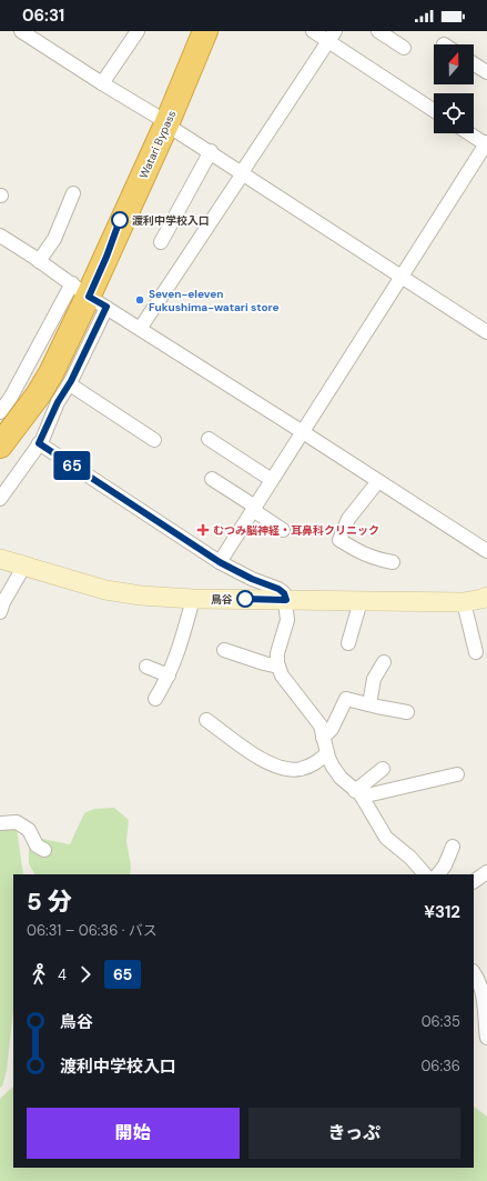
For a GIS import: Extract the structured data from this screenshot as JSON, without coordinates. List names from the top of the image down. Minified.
{"streets":{"highway":["Watari Bypass"]},"places":{"other":["渡利中学校入口","Seven-eleven Fukushima-watari store","鳥谷"],"health":["むつみ脳神経・耳鼻科クリニック"]},"lines":["bus line 65"],"north":"top","page":{"status":"06:31","on_map":"65","heading":["5 分","06:31 – 06:36 · バス","¥312"],"legs":["4","65"],"list":[{"name":"鳥谷","value":"06:35"},{"name":"渡利中学校入口","value":"06:36"}],"buttons":["開始","きっぷ"]}}
